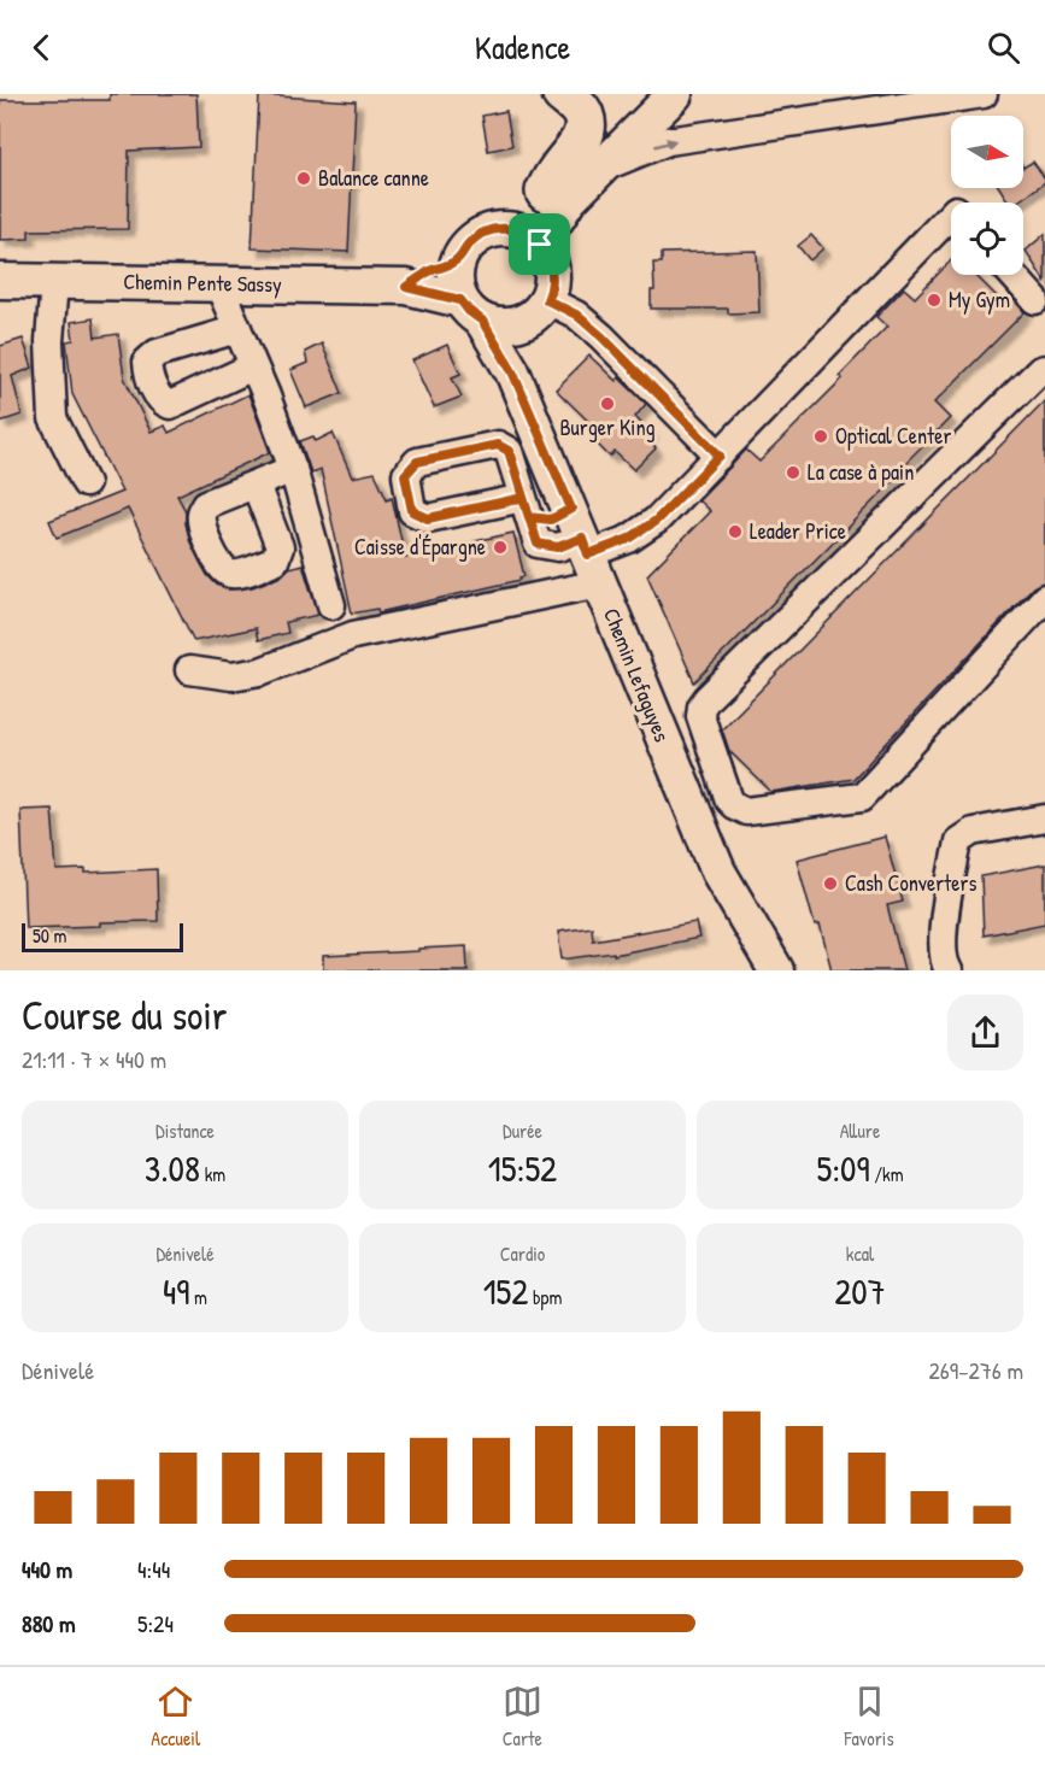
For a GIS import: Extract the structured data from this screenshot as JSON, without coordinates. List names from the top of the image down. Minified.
{"streets":{"main road":["Chemin Pente Sassy","Chemin Lefaguyes"]},"crossings":[["Chemin Pente Sassy","Chemin Lefaguyes"]],"places":["Balance canne","My Gym","Burger King","Optical Center","La case à pain","Leader Price","Caisse d'Épargne","Cash Converters"],"scale_bar":"50 m","north":"right","page":{"header":"Kadence","scale":"50 m","heading":["Course du soir","21:11 · 7 × 440 m"],"stats":[["Distance","3.08 km"],["Durée","15:52"],["Allure","5:09 /km"],["Dénivelé","49 m"],["Cardio","152 bpm"],["kcal","207"]],"chart":["Dénivelé","269–276 m"],"list":[{"name":"440 m","note":"4:44"},{"name":"880 m","note":"5:24"}],"tabs":["Accueil","Carte","Favoris"]}}
